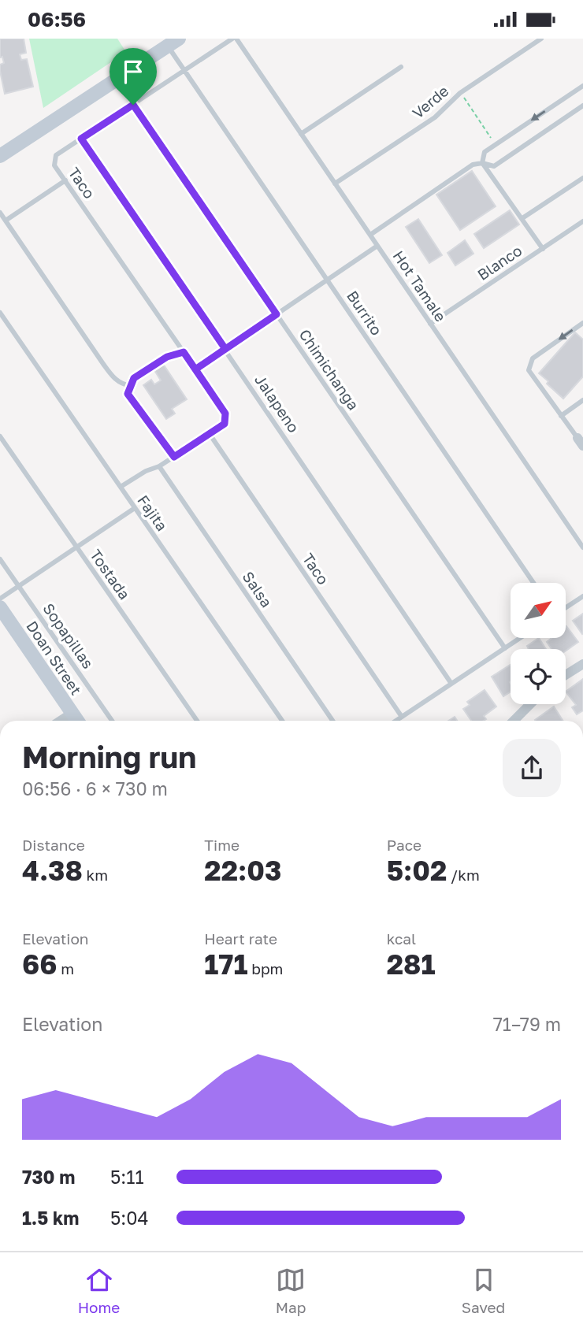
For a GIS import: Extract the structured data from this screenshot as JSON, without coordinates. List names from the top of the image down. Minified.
{"streets":{"street":["Doan Street"],"lane":["Verde","Taco","Blanco","Hot Tamale","Burrito","Chimichanga","Jalapeno","Fajita","Tostada","Salsa","Sopapillas"]},"crossings":[["Verde","Hot Tamale"],["Taco","Jalapeno"],["Blanco","Hot Tamale"]],"north":"top right","page":{"status":"06:56","heading":["Morning run","06:56 · 6 × 730 m"],"stats":[["Distance","4.38 km"],["Time","22:03"],["Pace","5:02 /km"],["Elevation","66 m"],["Heart rate","171 bpm"],["kcal","281"]],"chart":["Elevation","71–79 m"],"list":[{"name":"730 m","note":"5:11"},{"name":"1.5 km","note":"5:04"}],"tabs":["Home","Map","Saved"]}}
